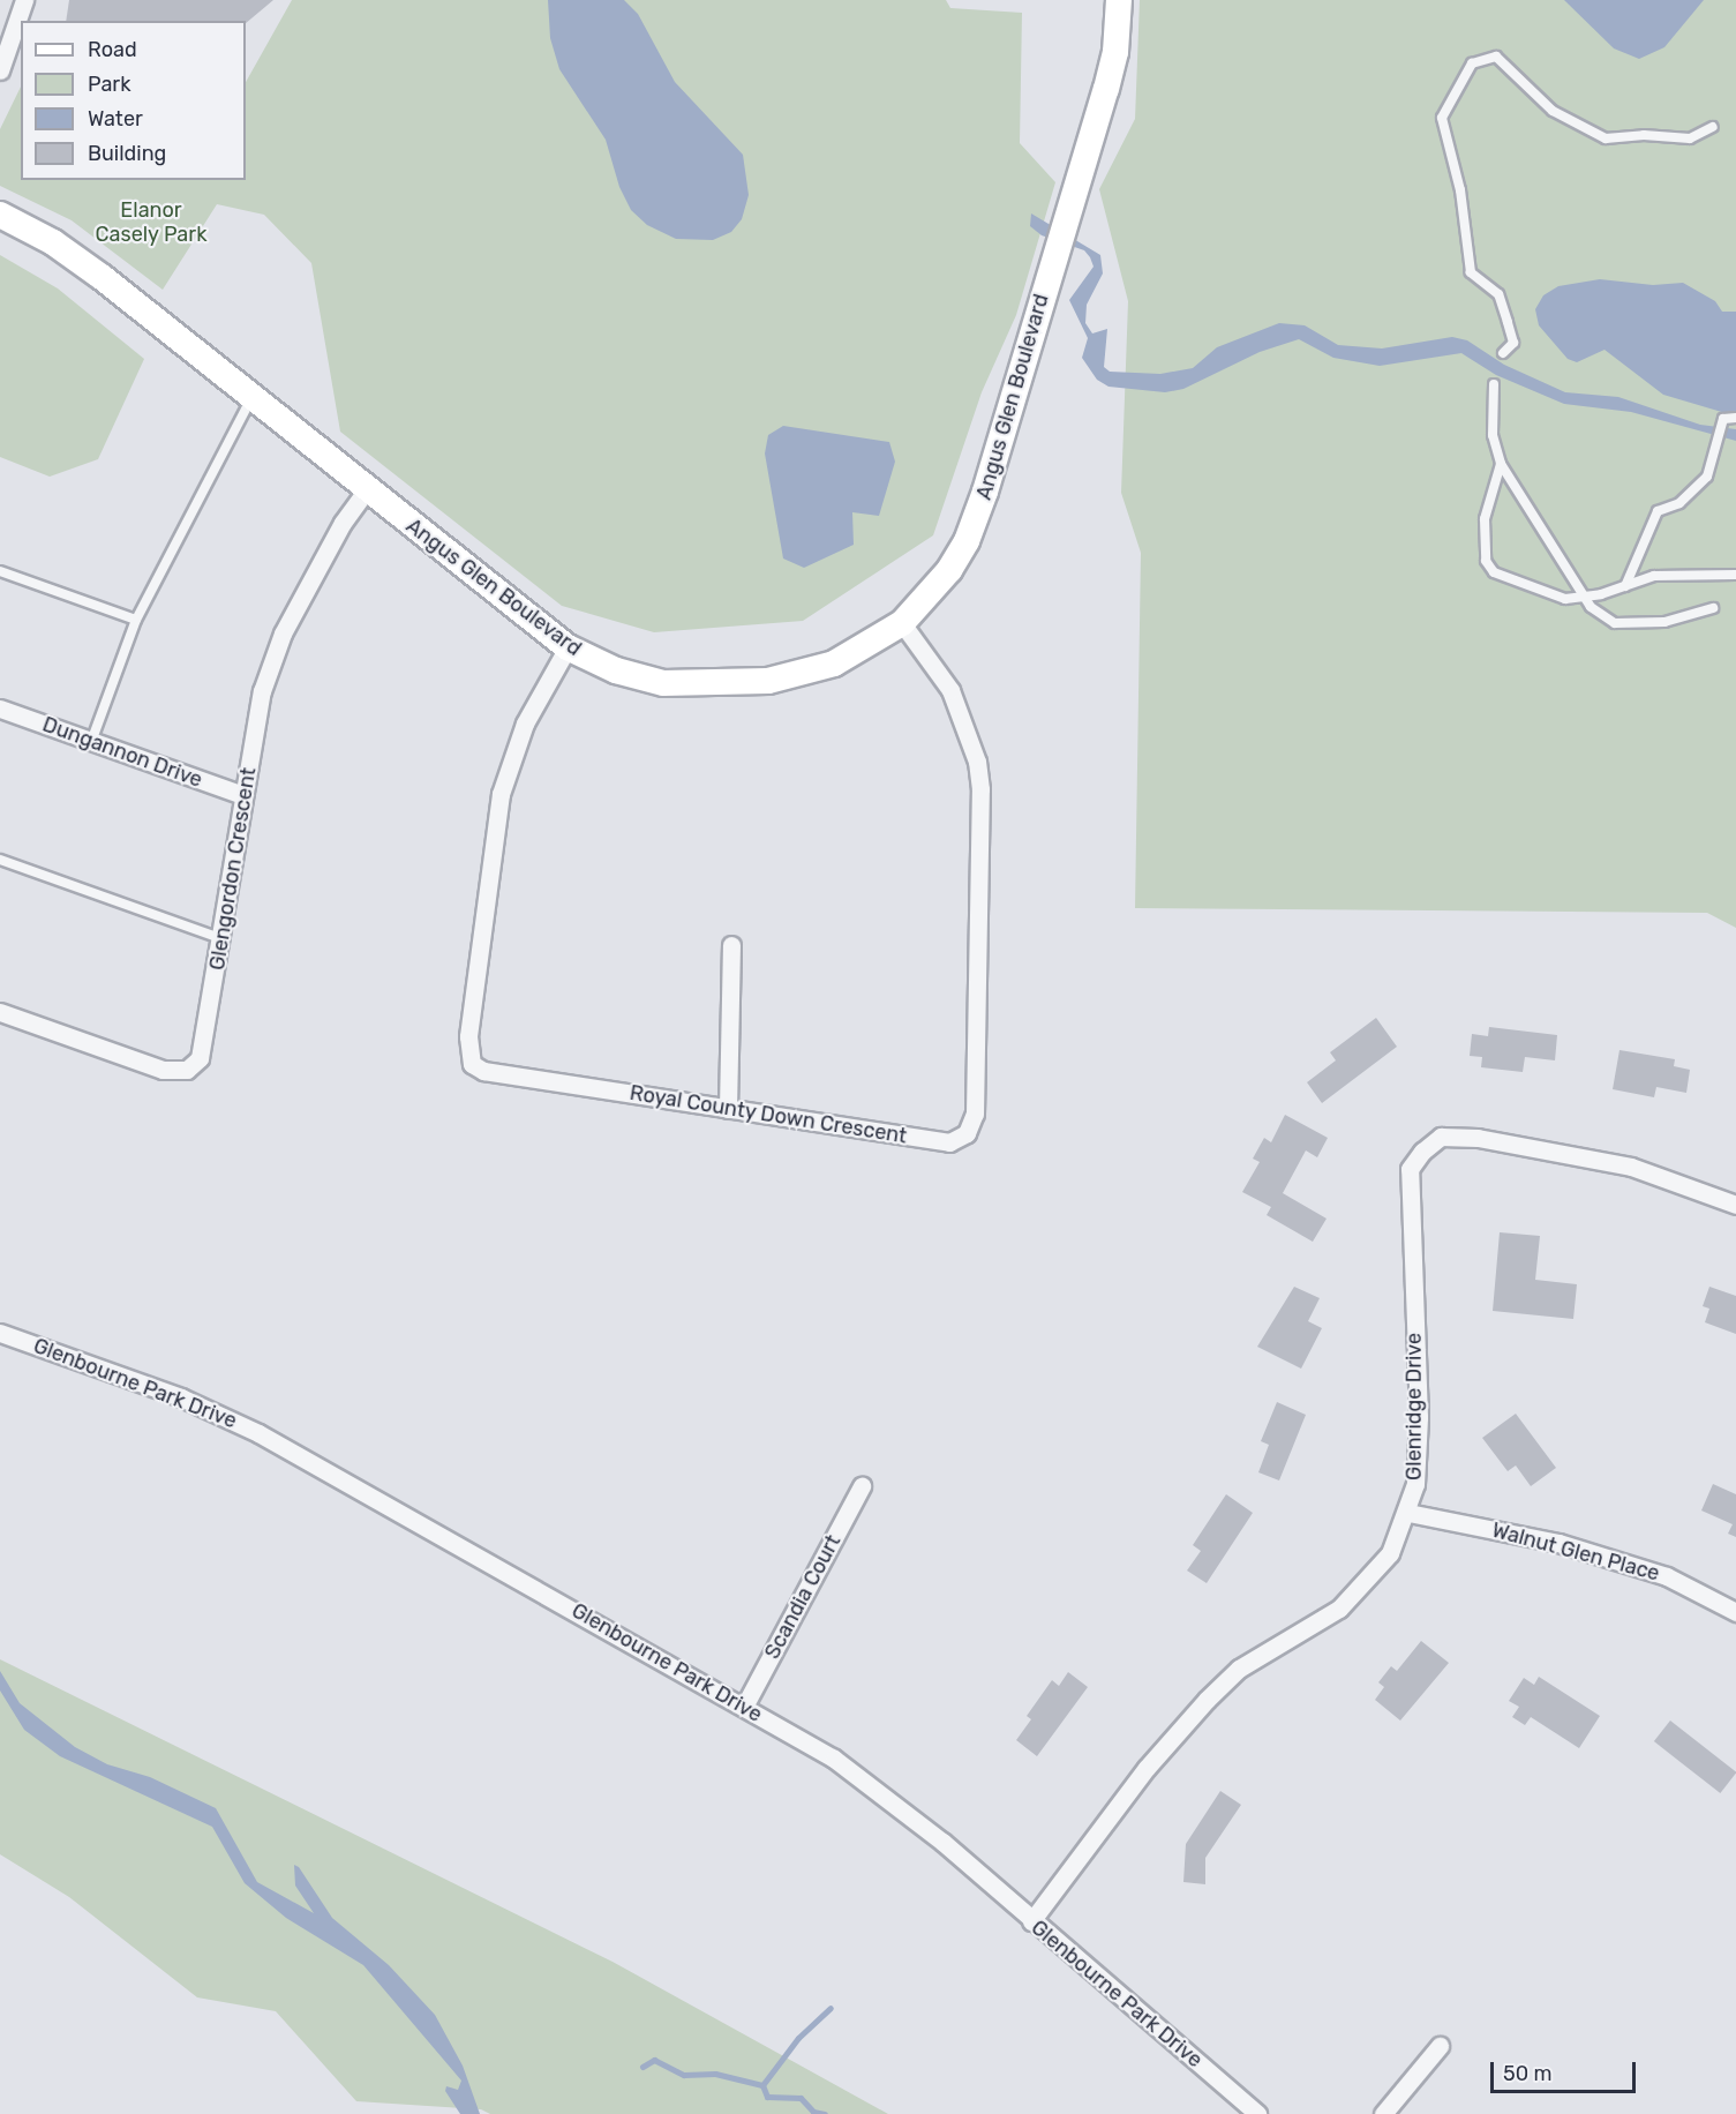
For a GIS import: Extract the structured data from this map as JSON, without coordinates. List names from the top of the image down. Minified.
{"streets":{"street":["Angus Glen Boulevard","Dungannon Drive","Glengordon Crescent","Royal County Down Crescent","Glenbourne Park Drive","Glenridge Drive","Walnut Glen Place","Scandia Court"]},"crossings":[["Angus Glen Boulevard","Glengordon Crescent"],["Angus Glen Boulevard","Royal County Down Crescent"],["Dungannon Drive","Glengordon Crescent"],["Glenbourne Park Drive","Glenridge Drive"],["Glenbourne Park Drive","Scandia Court"],["Glenridge Drive","Walnut Glen Place"]],"parks":["Elanor Casely Park"],"legend":["Road","Park","Water","Building"],"scale_bar":"50 m"}
